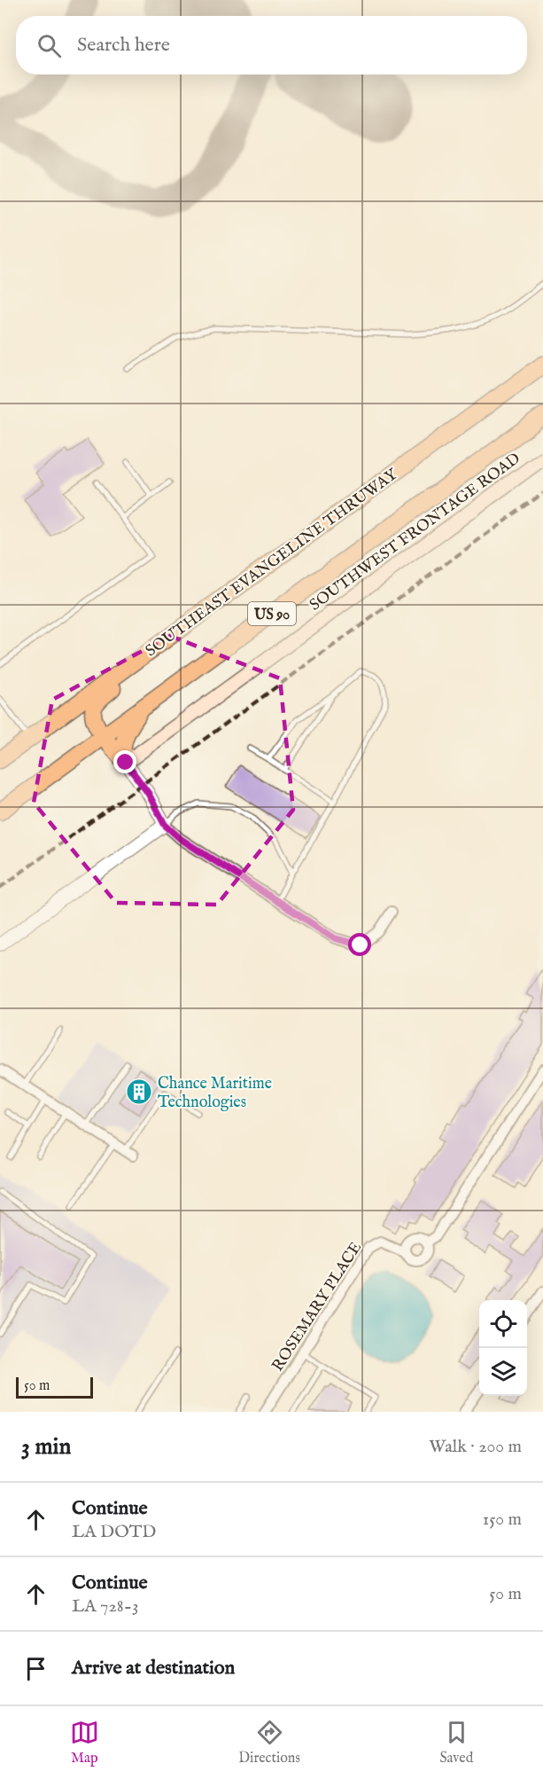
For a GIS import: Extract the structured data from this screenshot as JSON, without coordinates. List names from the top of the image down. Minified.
{"streets":{"highway":["SOUTHEAST EVANGELINE THRUWAY","US 90"],"main road":["SOUTHWEST FRONTAGE ROAD"],"street":["ROSEMARY PLACE"]},"places":{"building":["Chance Maritime Technologies"]},"scale_bar":"50 m","page":{"search":"Search here","scale":"50 m","heading":["3 min","Walk · 200 m"],"list":[["Continue","LA DOTD","150 m"],["Continue","LA 728-3","50 m"],"Arrive at destination"],"nav":["Map","Directions","Saved"]}}
